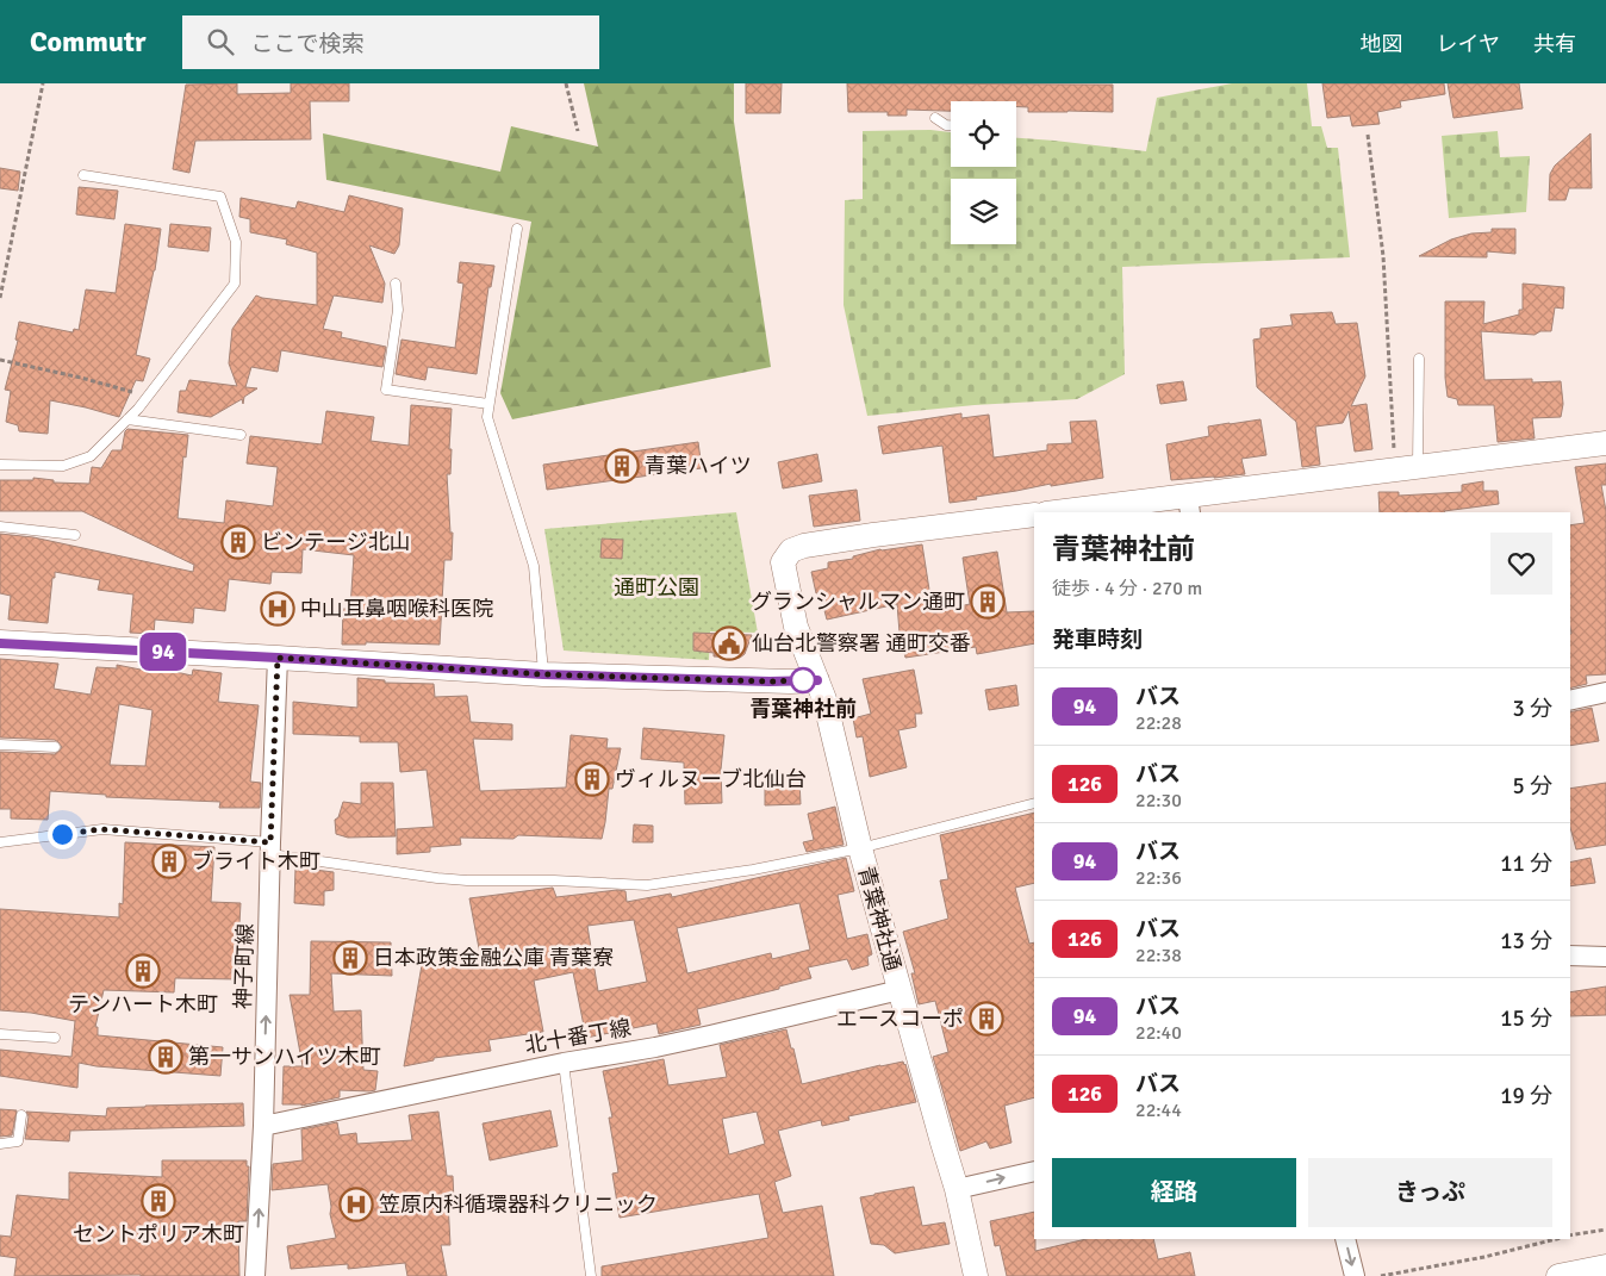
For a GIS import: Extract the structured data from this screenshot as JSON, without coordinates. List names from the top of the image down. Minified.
{"streets":{"street":["青葉神社通","神子町線","北十番丁線"]},"crossings":[["青葉神社通","北十番丁線"],["神子町線","北十番丁線"]],"one_way":["神子町線"],"parks":["通町公園"],"places":{"building":["青葉ハイツ","ビンテージ北山","グランシャルマン通町","ヴィルヌーブ北仙台","ブライト木町","日本政策金融公庫 青葉寮","テンハート木町","エースコーポ","第一サンハイツ木町","セントポリア木町"],"hospital":["中山耳鼻咽喉科医院","笠原内科循環器科クリニック"],"public building":["仙台北警察署 通町交番"],"other":["青葉神社前"]},"lines":["bus line 94"],"page":{"header":"Commutr","search":"ここで検索","nav":["地図","レイヤ","共有"],"on_map":"94","heading":[["青葉神社前","徒歩 · 4 分 · 270 m"],"発車時刻"],"list":[{"mark":"94","name":"バス","note":"22:28","value":"3 分"},{"mark":"126","name":"バス","note":"22:30","value":"5 分"},{"mark":"94","name":"バス","note":"22:36","value":"11 分"},{"mark":"126","name":"バス","note":"22:38","value":"13 分"},{"mark":"94","name":"バス","note":"22:40","value":"15 分"},{"mark":"126","name":"バス","note":"22:44","value":"19 分"}],"buttons":["経路","きっぷ"]}}
